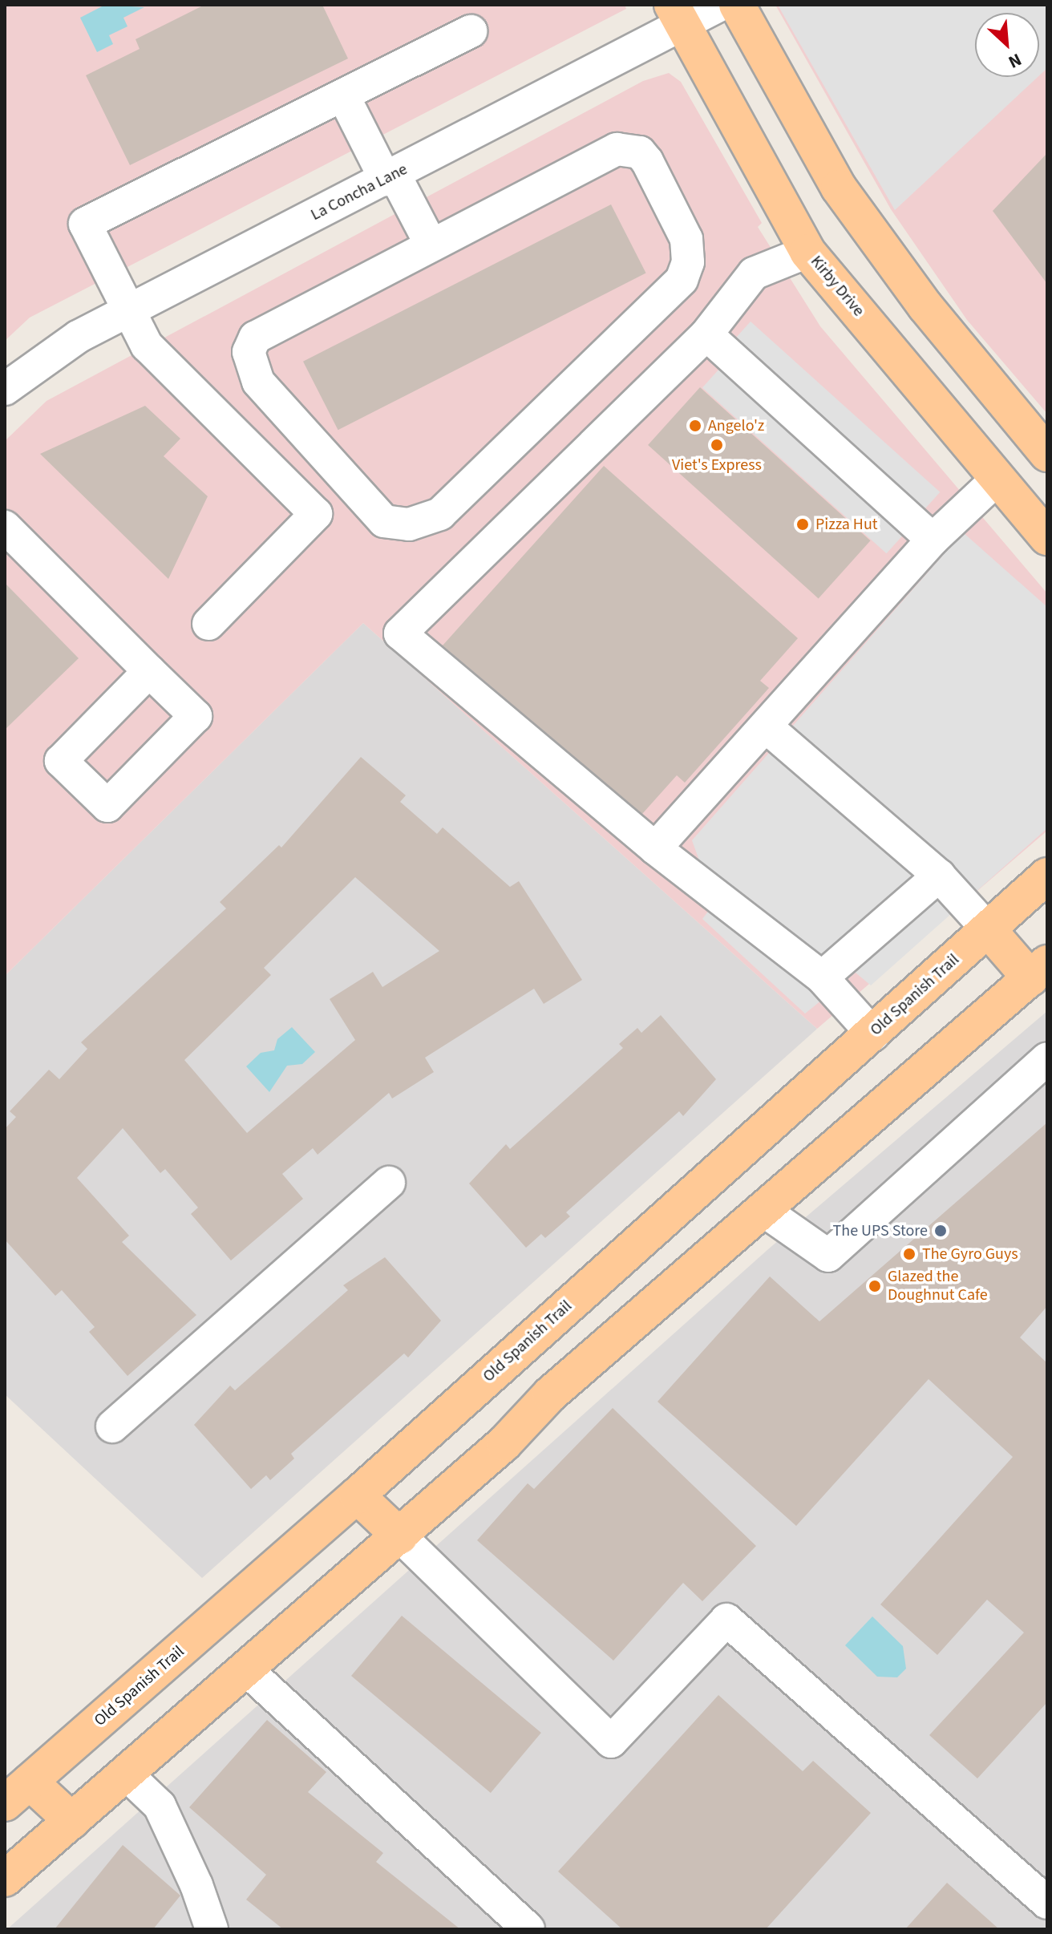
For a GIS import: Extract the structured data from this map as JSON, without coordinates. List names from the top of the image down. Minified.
{"streets":{"main road":["Kirby Drive","Old Spanish Trail"],"street":["La Concha Lane"]},"crossings":[["La Concha Lane","Kirby Drive"]],"places":["Angelo'z","Viet's Express","Pizza Hut","The UPS Store","The Gyro Guys","Glazed the Doughnut Cafe"],"north":"bottom right"}
